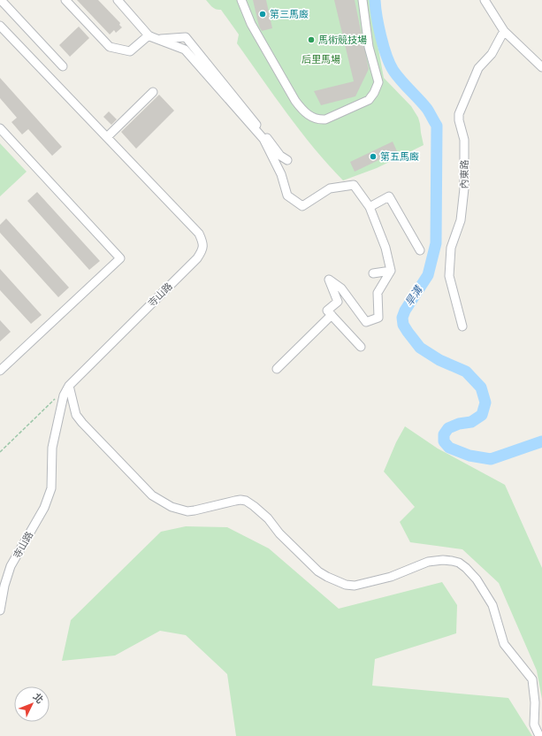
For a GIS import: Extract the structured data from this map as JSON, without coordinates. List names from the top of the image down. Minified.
{"streets":{"street":["內東路","寺山路"]},"water":["旱溝"],"parks":["后里馬場"],"places":["第三馬廄","馬術競技場","第五馬廄"],"north":"top right"}
